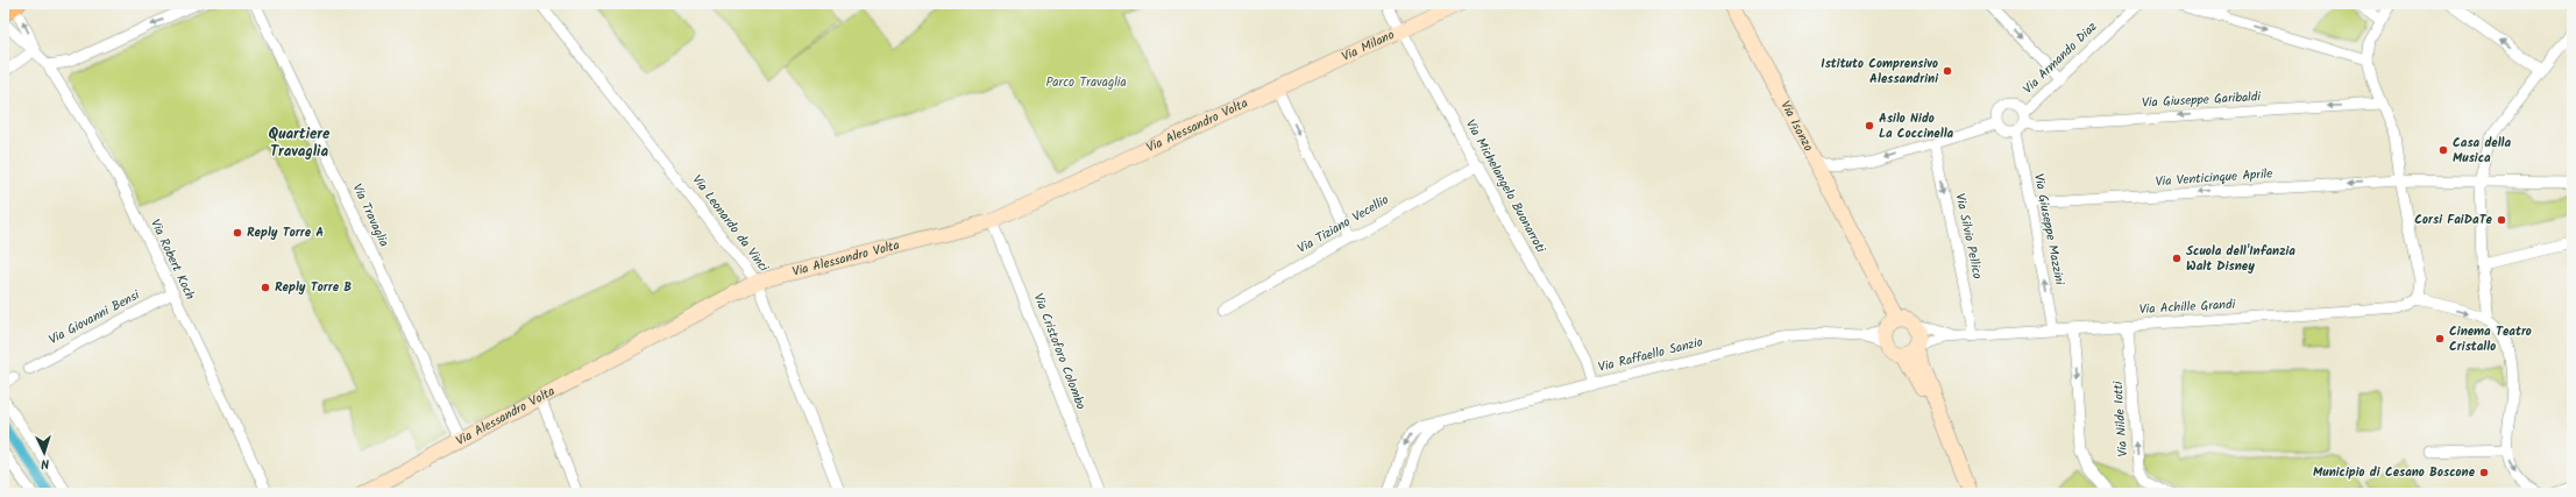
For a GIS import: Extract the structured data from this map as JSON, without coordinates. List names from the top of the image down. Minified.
{"streets":{"street":["Via Milano","Via Armando Diaz","Via Giuseppe Garibaldi","Via Alessandro Volta","Via Isonzo","Via Venticinque Aprile","Via Michelangelo Buonarroti","Via Travaglia","Via Leonardo da Vinci","Via Tiziano Vecellio","Via Giuseppe Mazzini","Via Silvio Pellico","Via Robert Koch","Via Achille Grandi","Via Giovanni Bensi","Via Cristoforo Colombo","Via Raffaello Sanzio","Via Nilde Iotti"]},"crossings":[["Via Milano","Via Alessandro Volta"],["Via Milano","Via Michelangelo Buonarroti"],["Via Armando Diaz","Via Giuseppe Garibaldi"],["Via Armando Diaz","Via Giuseppe Mazzini"],["Via Giuseppe Garibaldi","Via Giuseppe Mazzini"],["Via Alessandro Volta","Via Travaglia"],["Via Alessandro Volta","Via Leonardo da Vinci"],["Via Alessandro Volta","Via Cristoforo Colombo"],["Via Isonzo","Via Achille Grandi"],["Via Isonzo","Via Raffaello Sanzio"],["Via Venticinque Aprile","Via Giuseppe Mazzini"],["Via Michelangelo Buonarroti","Via Tiziano Vecellio"],["Via Michelangelo Buonarroti","Via Raffaello Sanzio"],["Via Giuseppe Mazzini","Via Achille Grandi"],["Via Silvio Pellico","Via Achille Grandi"],["Via Robert Koch","Via Giovanni Bensi"],["Via Achille Grandi","Via Raffaello Sanzio"],["Via Achille Grandi","Via Nilde Iotti"]],"one_way":["Via Venticinque Aprile","Via Giuseppe Mazzini","Via Silvio Pellico"],"districts":["Quartiere Travaglia"],"parks":["Parco Travaglia"],"places":["Istituto Comprensivo Alessandrini","Asilo Nido La Coccinella","Casa della Musica","Corsi FaiDaTe","Reply Torre A","Scuola dell'Infanzia Walt Disney","Reply Torre B","Cinema Teatro Cristallo","Municipio di Cesano Boscone"],"north":"bottom"}
